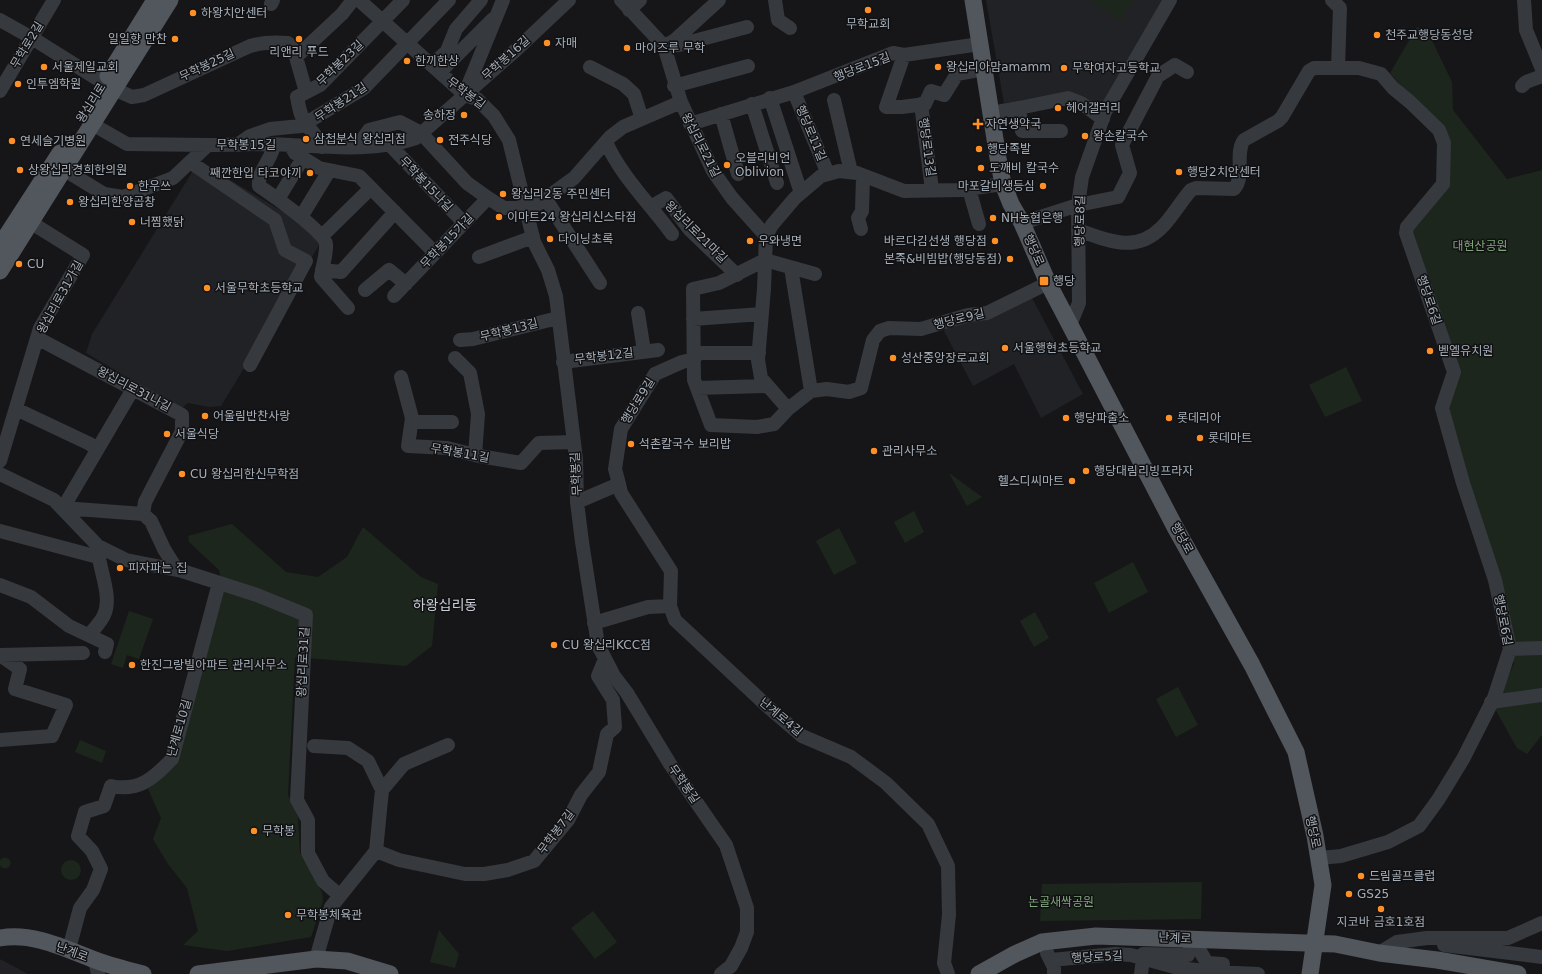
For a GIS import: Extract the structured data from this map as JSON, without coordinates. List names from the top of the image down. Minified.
{"streets":{"main road":["왕십리로","행당로","난계로"],"street":["무학로2길","무학봉16길","무학봉23길","무학봉25길","행당로15길","무학봉길","무학봉21길","행당로11길","무학봉15길","왕십리로21길","행당로13길","무학봉15나길","행당로8길","왕십리로21마길","무학봉15가길","왕십리로31가길","행당로6길","행당로9길","무학봉13길","무학봉12길","왕십리로31나길","무학봉11길","왕십리로31길","난계로4길","난계로10길","무학봉7길","행당로5길"]},"crossings":[["무학봉16길","무학봉길"],["무학봉16길","무학봉15길"],["무학봉23길","무학봉25길"],["무학봉23길","무학봉길"],["무학봉23길","무학봉21길"],["무학봉25길","왕십리로"],["행당로15길","행당로11길"],["행당로15길","왕십리로21길"],["행당로15길","행당로13길"],["행당로15길","행당로"],["무학봉길","무학봉21길"],["무학봉길","무학봉15길"],["무학봉길","무학봉13길"],["무학봉길","무학봉12길"],["무학봉길","무학봉11길"],["무학봉길","무학봉7길"],["무학봉21길","무학봉15길"],["왕십리로","무학봉15길"],["왕십리로","왕십리로31가길"],["행당로11길","왕십리로21길"],["행당로11길","행당로13길"],["행당로11길","행당로"],["무학봉15길","무학봉15나길"],["행당로13길","행당로"],["무학봉15나길","무학봉15가길"],["행당로8길","행당로"],["행당로8길","행당로6길"],["행당로","행당로6길"],["행당로","행당로9길"],["행당로","난계로"],["왕십리로31가길","왕십리로31나길"],["행당로9길","난계로4길"],["왕십리로31길","난계로10길"],["난계로10길","난계로"]],"districts":["하왕십리동"],"parks":["대현산공원","논골새싹공원"],"places":{"other":["무학교회","하왕치안센터","천주교행당동성당","일일향 만찬","리앤리 푸드","자매","마이즈루 무학","한끼한상","서울제일교회","왕십리아맘amamm","무학여자고등학교","인투엠학원","헤어갤러리","송하정","왕손칼국수","삼첩분식 왕십리점","전주식당","연세슬기병원","행당족발","오블리비언 Oblivion","도깨비 칼국수","상왕십리경희한의원","행당2치안센터","째깐한입 타코야끼","한우쓰","마포갈비생등심","왕십리2동 주민센터","왕십리한양곱창","이마트24 왕십리신스타점","NH농협은행","너찜했닭","다이닝초록","우와냉면","바르다김선생 행당점","본죽&비빔밥(행당동점)","CU","서울무학초등학교","서울행현초등학교","벧엘유치원","성산중앙장로교회","어울림반찬사랑","행당파출소","롯데리아","서울식당","롯데마트","석촌칼국수 보리밥","관리사무소","행당대림리빙프라자","CU 왕십리한신무학점","헬스디씨마트","피자파는 집","CU 왕십리KCC점","한진그랑빌아파트 관리사무소","무학봉","드림골프클럽","GS25","지코바 금호1호점","무학봉체육관"],"health":["자연생약국"],"transit":["행당"]}}
